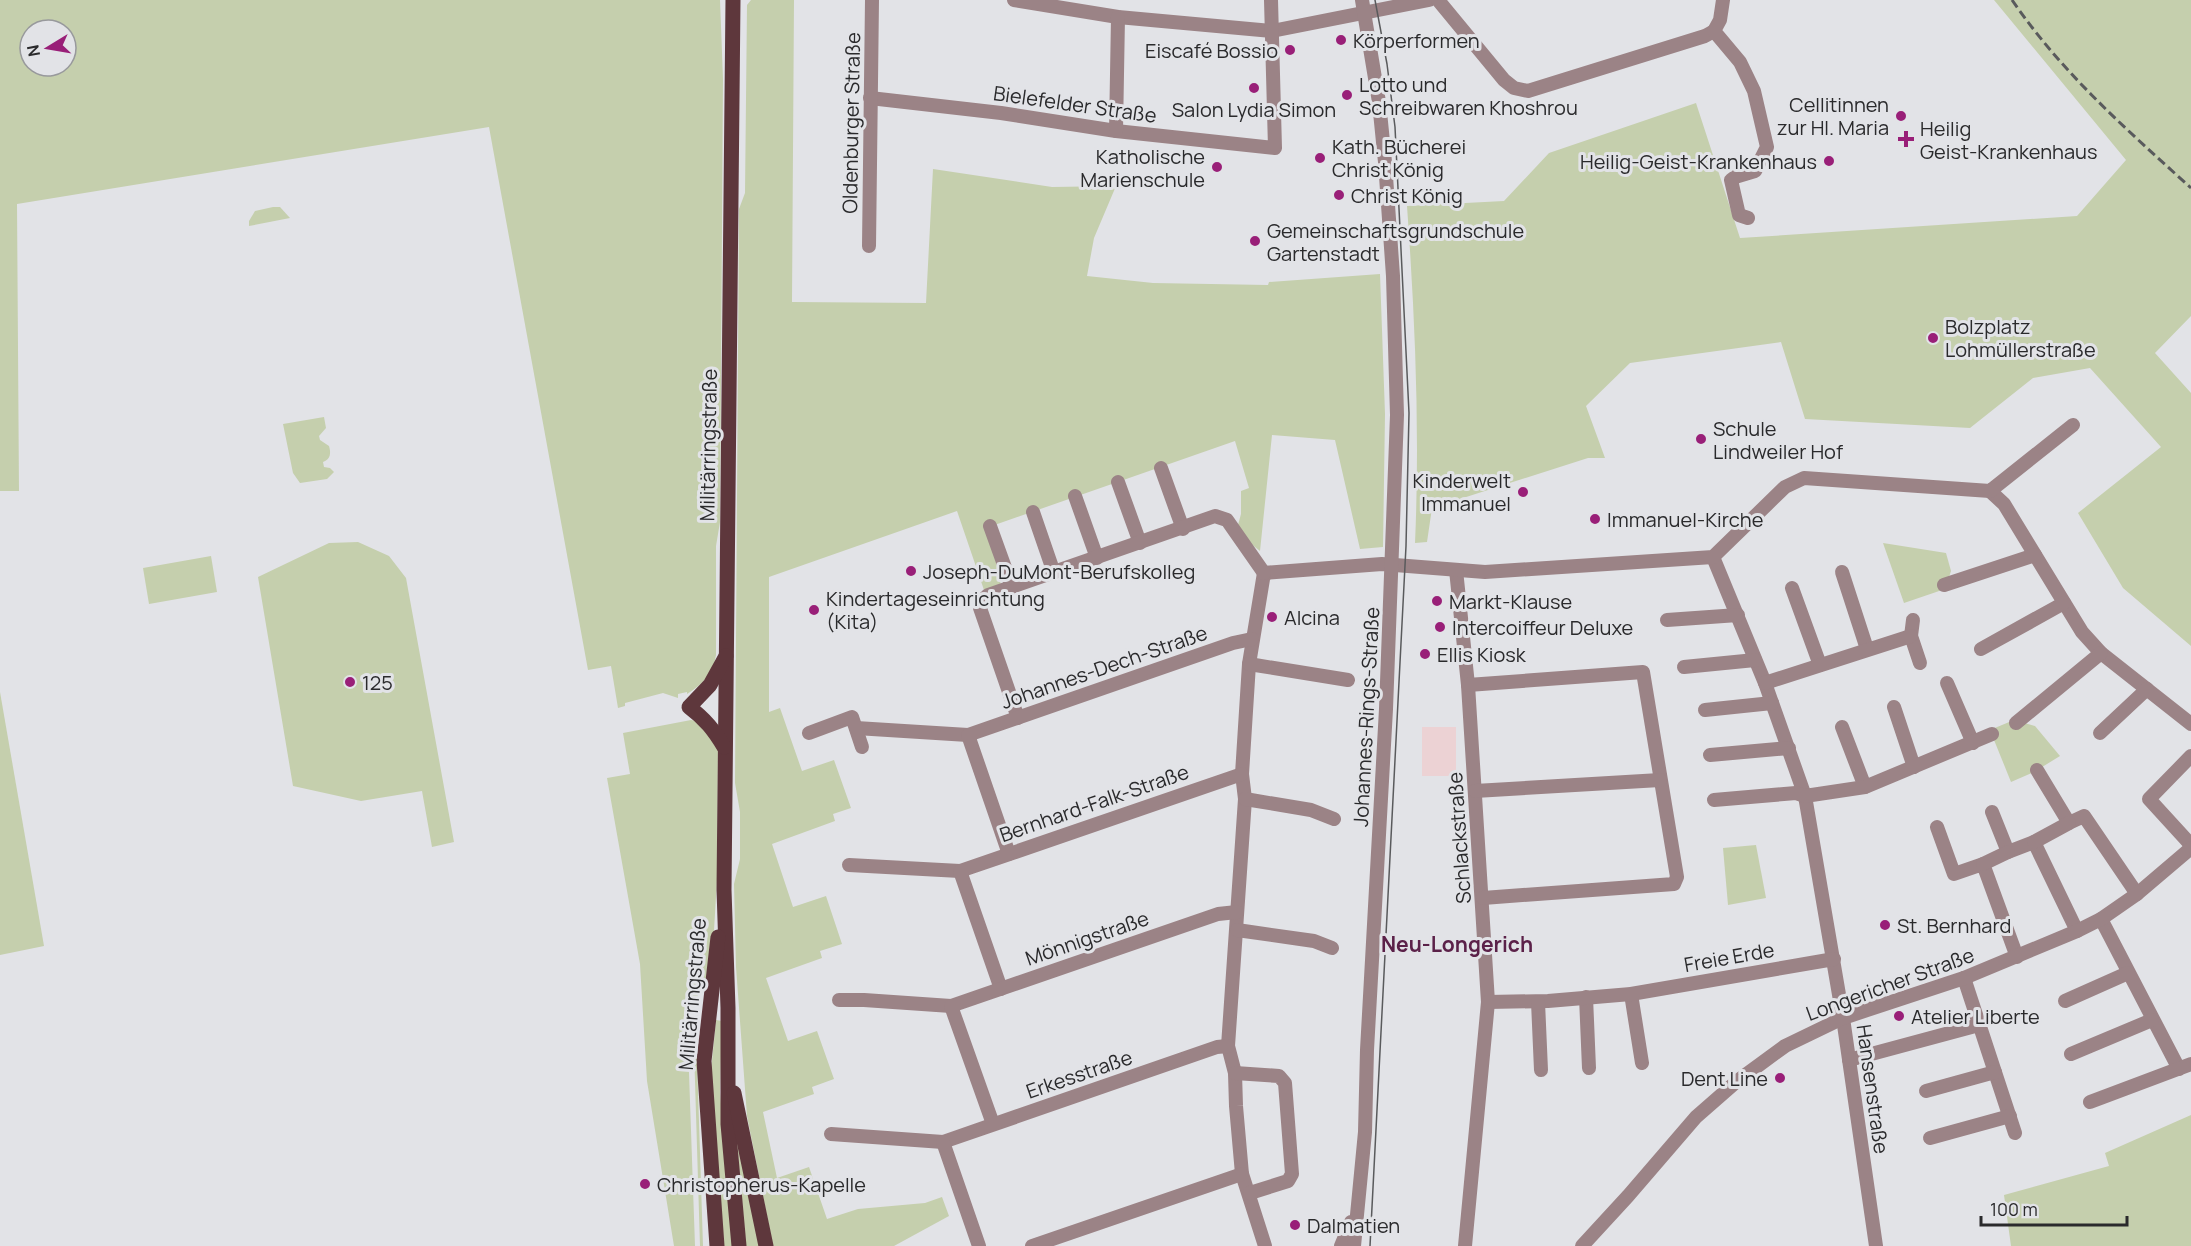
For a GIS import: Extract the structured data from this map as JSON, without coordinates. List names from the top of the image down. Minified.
{"streets":{"main road":["Militärringstraße"],"street":["Bielefelder Straße","Oldenburger Straße","Johannes-Dech-Straße","Johannes-Rings-Straße","Bernhard-Falk-Straße","Schlackstraße","Mönnigstraße","Freie Erde","Longericher Straße","Erkesstraße","Hansenstraße"]},"crossings":[["Bielefelder Straße","Oldenburger Straße"],["Schlackstraße","Freie Erde"],["Freie Erde","Hansenstraße"],["Longericher Straße","Hansenstraße"]],"districts":["Neu-Longerich"],"places":{"other":["Körperformen","Eiscafé Bossio","Salon Lydia Simon","Lotto und Schreibwaren Khoshrou","Cellitinnen zur Hl. Maria","Kath. Bücherei Christ König","Heilig-Geist-Krankenhaus","Katholische Marienschule","Christ König","Gemeinschaftsgrundschule Gartenstadt","Bolzplatz Lohmüllerstraße","Schule Lindweiler Hof","Kinderwelt Immanuel","Immanuel-Kirche","Joseph-DuMont-Berufskolleg","Markt-Klause","Kindertageseinrichtung (Kita)","Alcina","Intercoiffeur Deluxe","Ellis Kiosk","125","St. Bernhard","Atelier Liberte","Dent Line","Christopherus-Kapelle","Dalmatien"],"health":["Heilig Geist-Krankenhaus"]},"scale_bar":"100 m","north":"left"}
